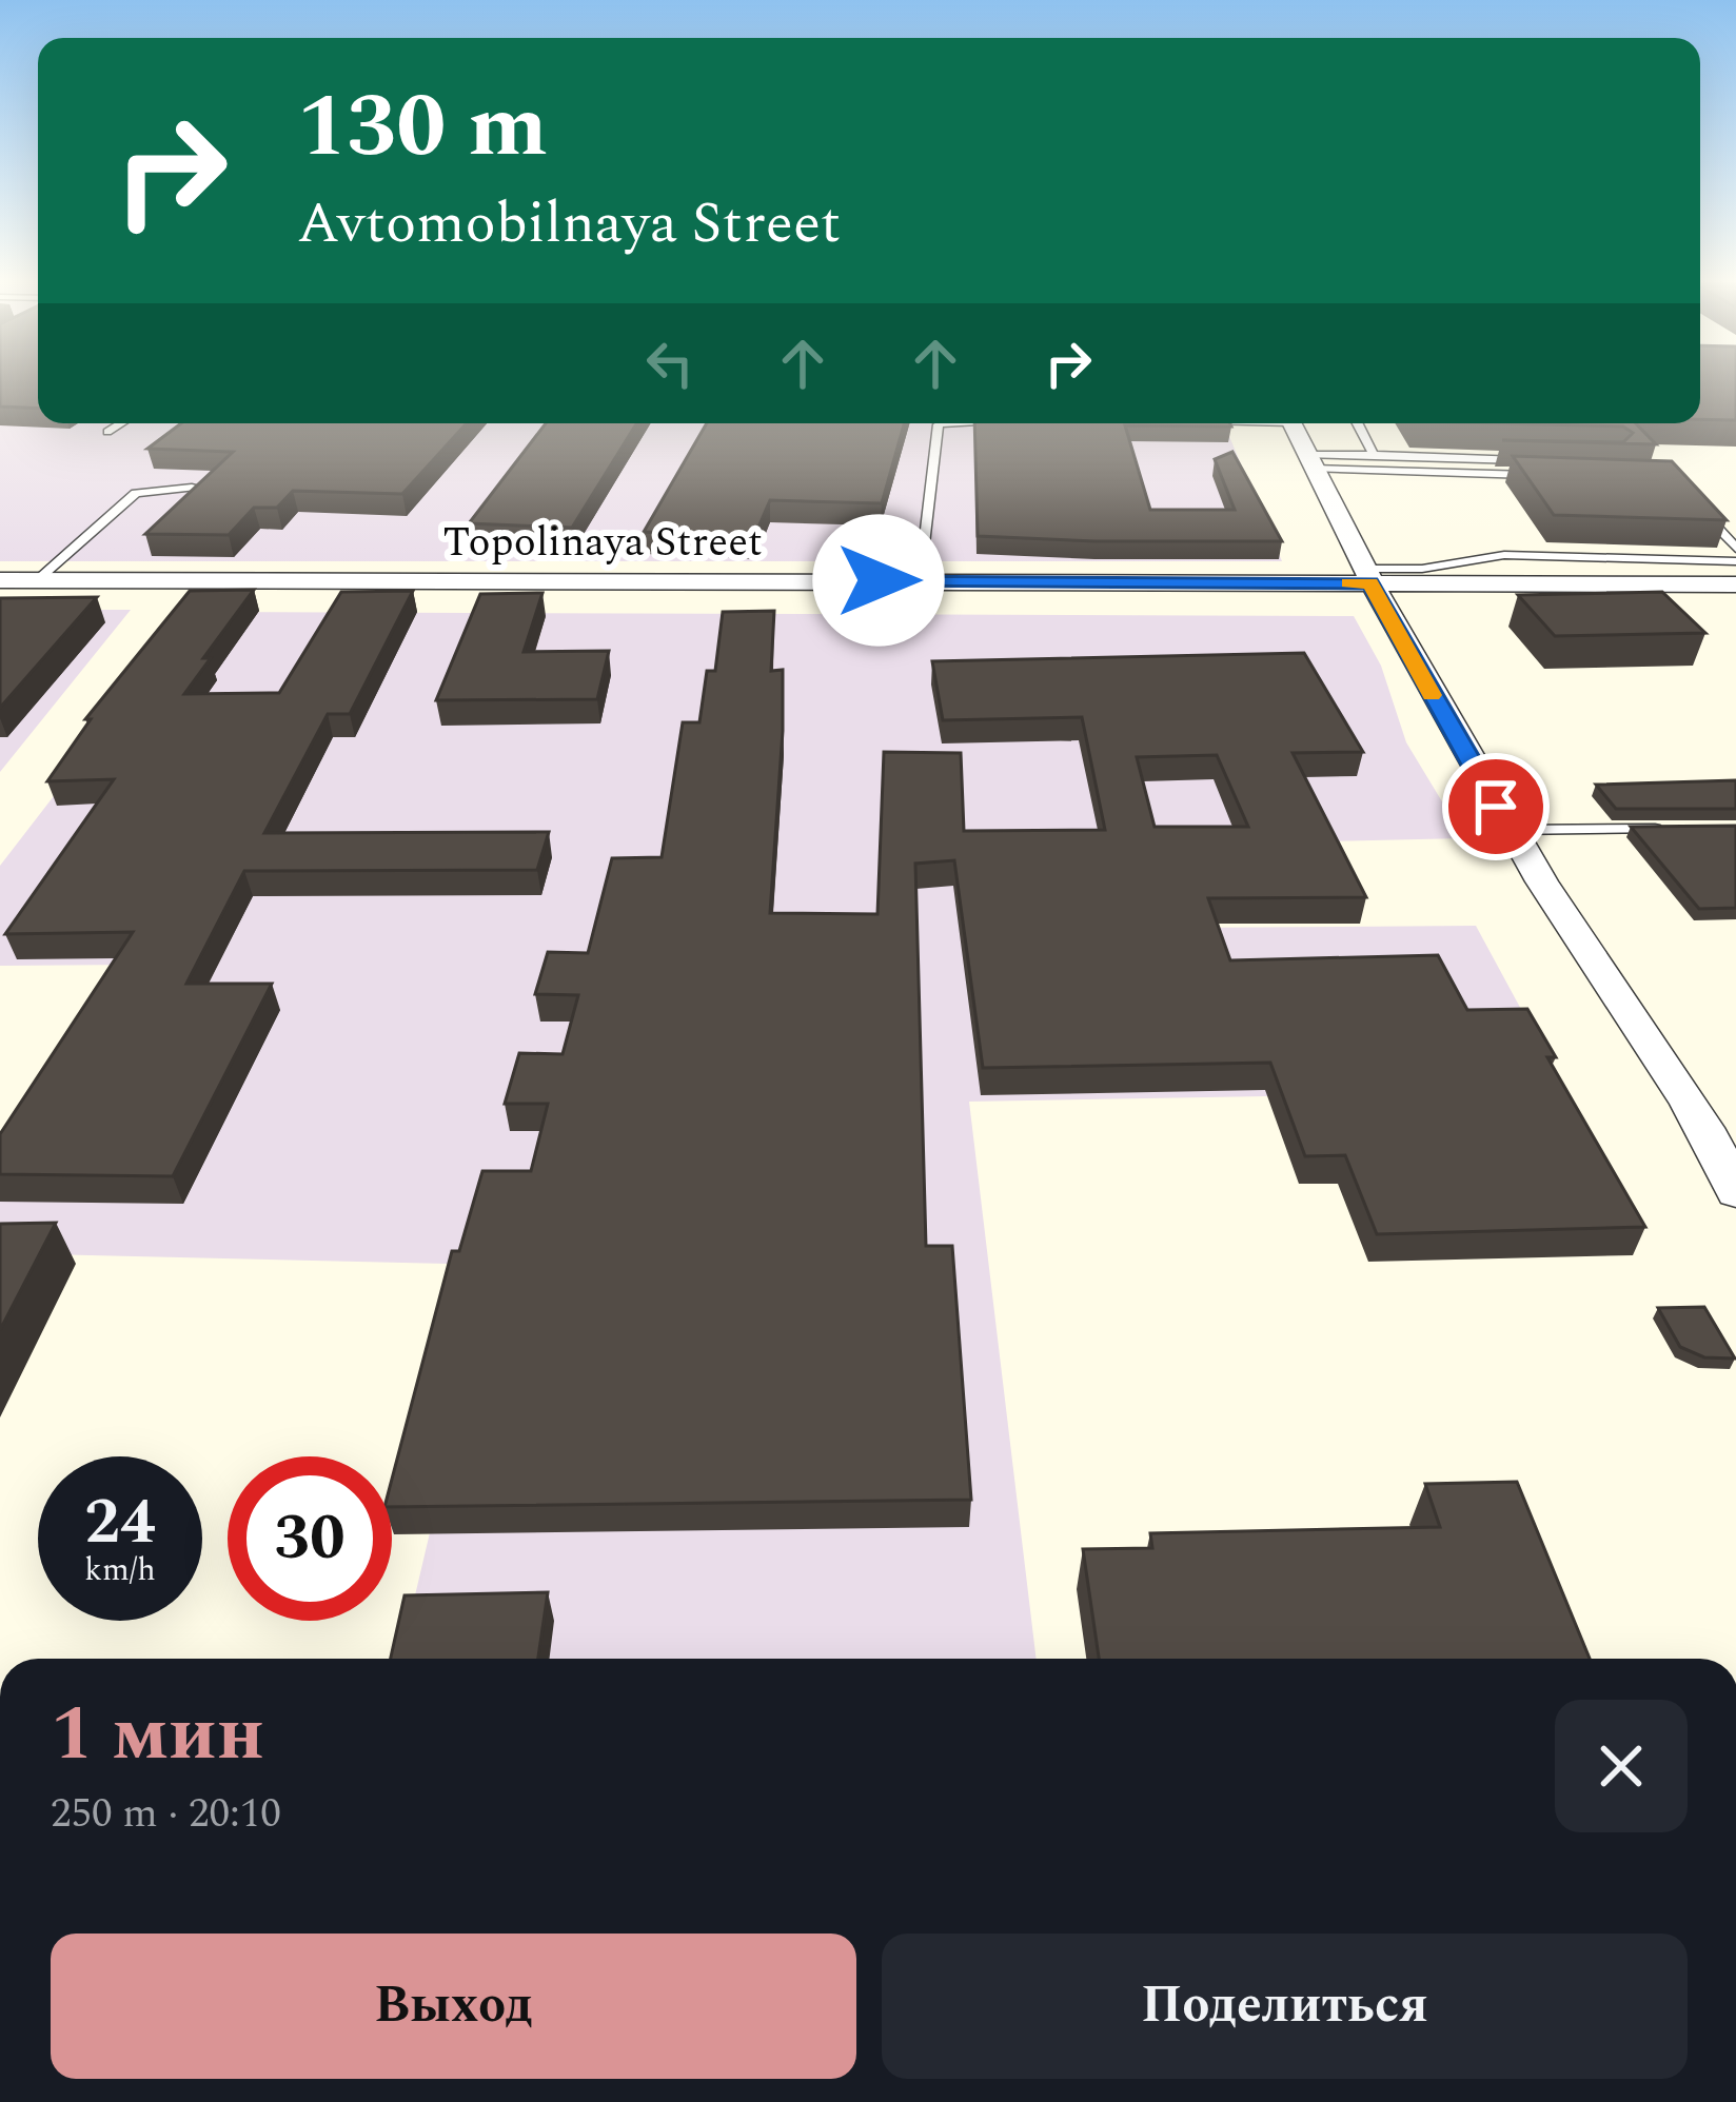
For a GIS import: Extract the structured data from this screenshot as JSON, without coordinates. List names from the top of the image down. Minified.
{"streets":{"street":["Topolinaya Street"]},"page":{"turn":["130 m","Avtomobilnaya Street"],"speed":"24 km/h","limit":"30","heading":["1 мин","250 m · 20:10"],"buttons":["Выход","Поделиться"]}}
